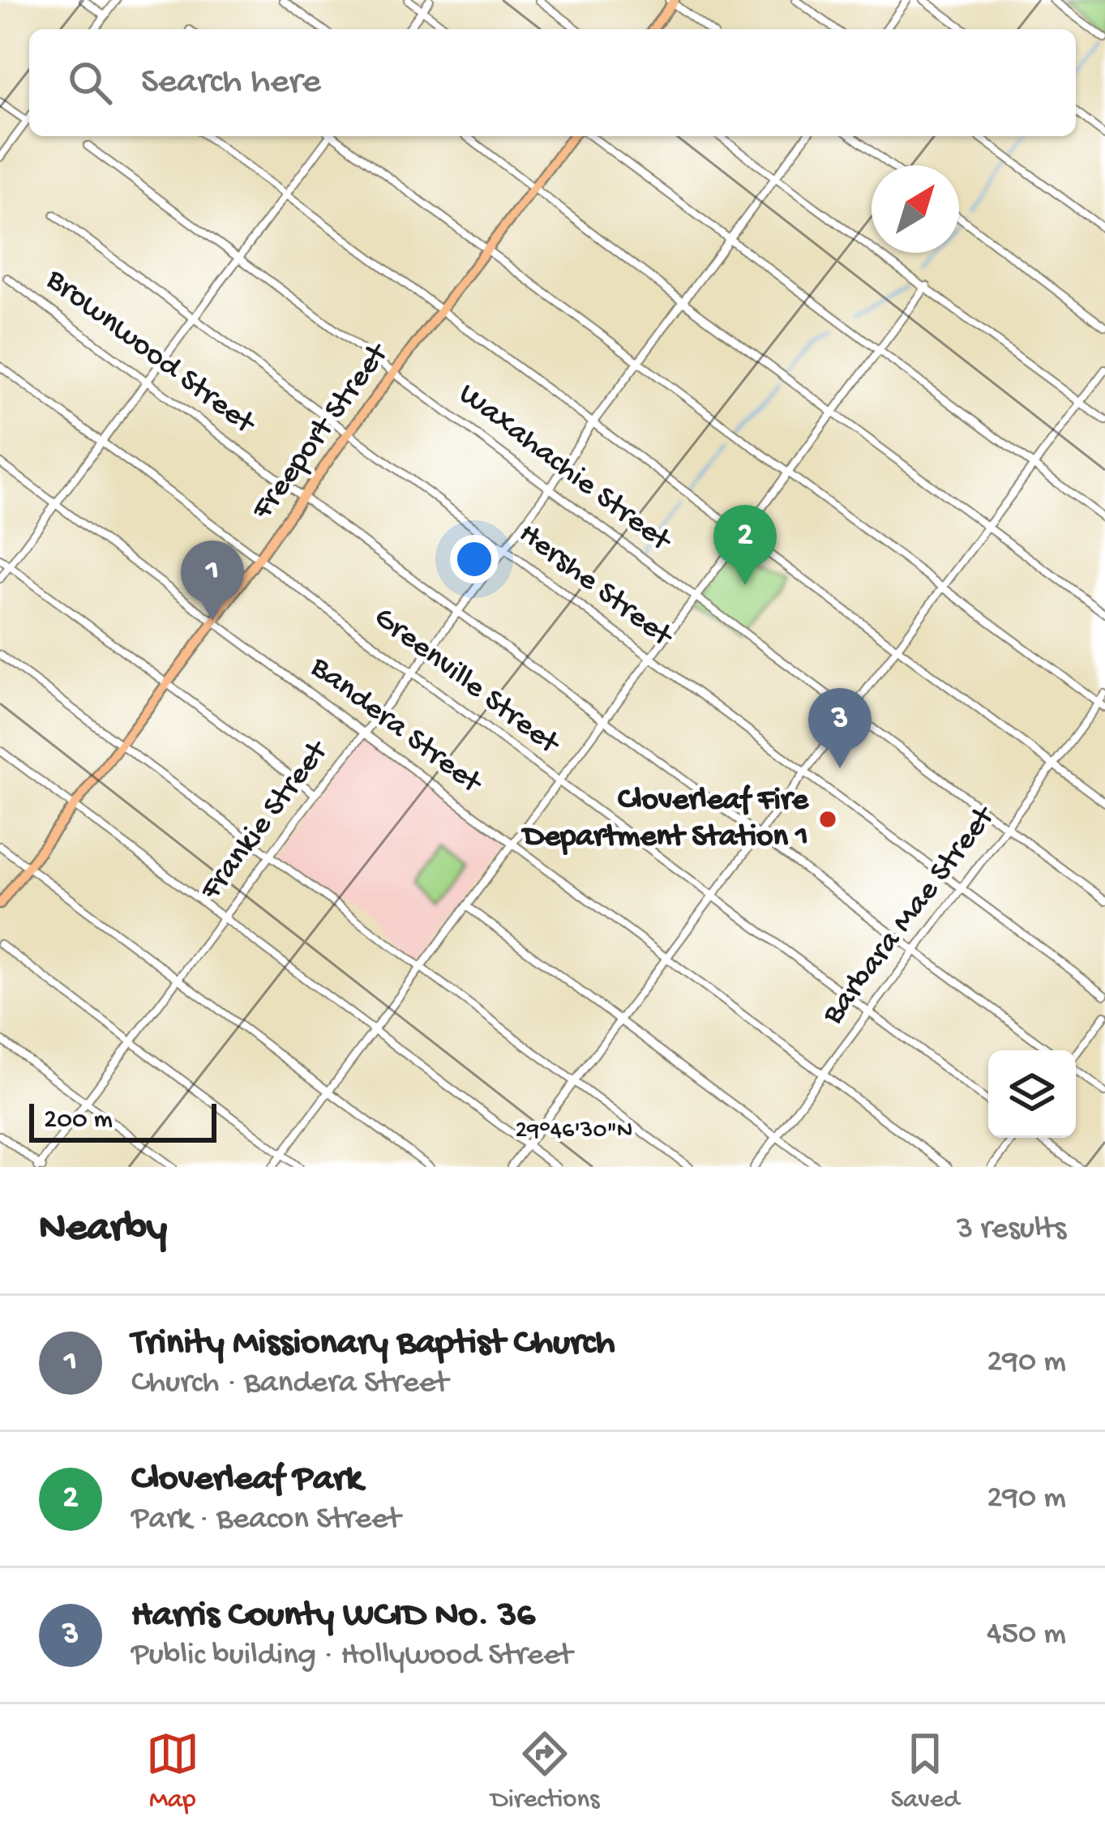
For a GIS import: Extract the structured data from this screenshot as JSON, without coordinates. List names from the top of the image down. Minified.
{"streets":{"main road":["Freeport Street"],"street":["Brownwood Street","Waxahachie Street","Hershe Street","Greenville Street","Bandera Street","Frankie Street","Barbara Mae Street"]},"crossings":[["Brownwood Street","Freeport Street"],["Brownwood Street","Frankie Street"],["Brownwood Street","Barbara Mae Street"],["Freeport Street","Waxahachie Street"],["Freeport Street","Hershe Street"],["Freeport Street","Greenville Street"],["Freeport Street","Bandera Street"],["Waxahachie Street","Frankie Street"],["Waxahachie Street","Barbara Mae Street"],["Hershe Street","Frankie Street"],["Hershe Street","Barbara Mae Street"],["Greenville Street","Frankie Street"],["Greenville Street","Barbara Mae Street"],["Bandera Street","Frankie Street"],["Bandera Street","Barbara Mae Street"]],"places":["Cloverleaf Fire Department Station 1"],"scale_bar":"200 m","north":"top right","page":{"search":"Search here","pins":["2","1","3"],"scale":"200 m","heading":["Nearby","3 results"],"list":[{"mark":"1","name":"Trinity Missionary Baptist Church","note":"Church · Bandera Street","value":"290 m"},{"mark":"2","name":"Cloverleaf Park","note":"Park · Beacon Street","value":"290 m"},{"mark":"3","name":"Harris County WCID No. 36","note":"Public building · Hollywood Street","value":"450 m"}],"nav":["Map","Directions","Saved"]},"coordinates":["29°46'30\"N"]}
